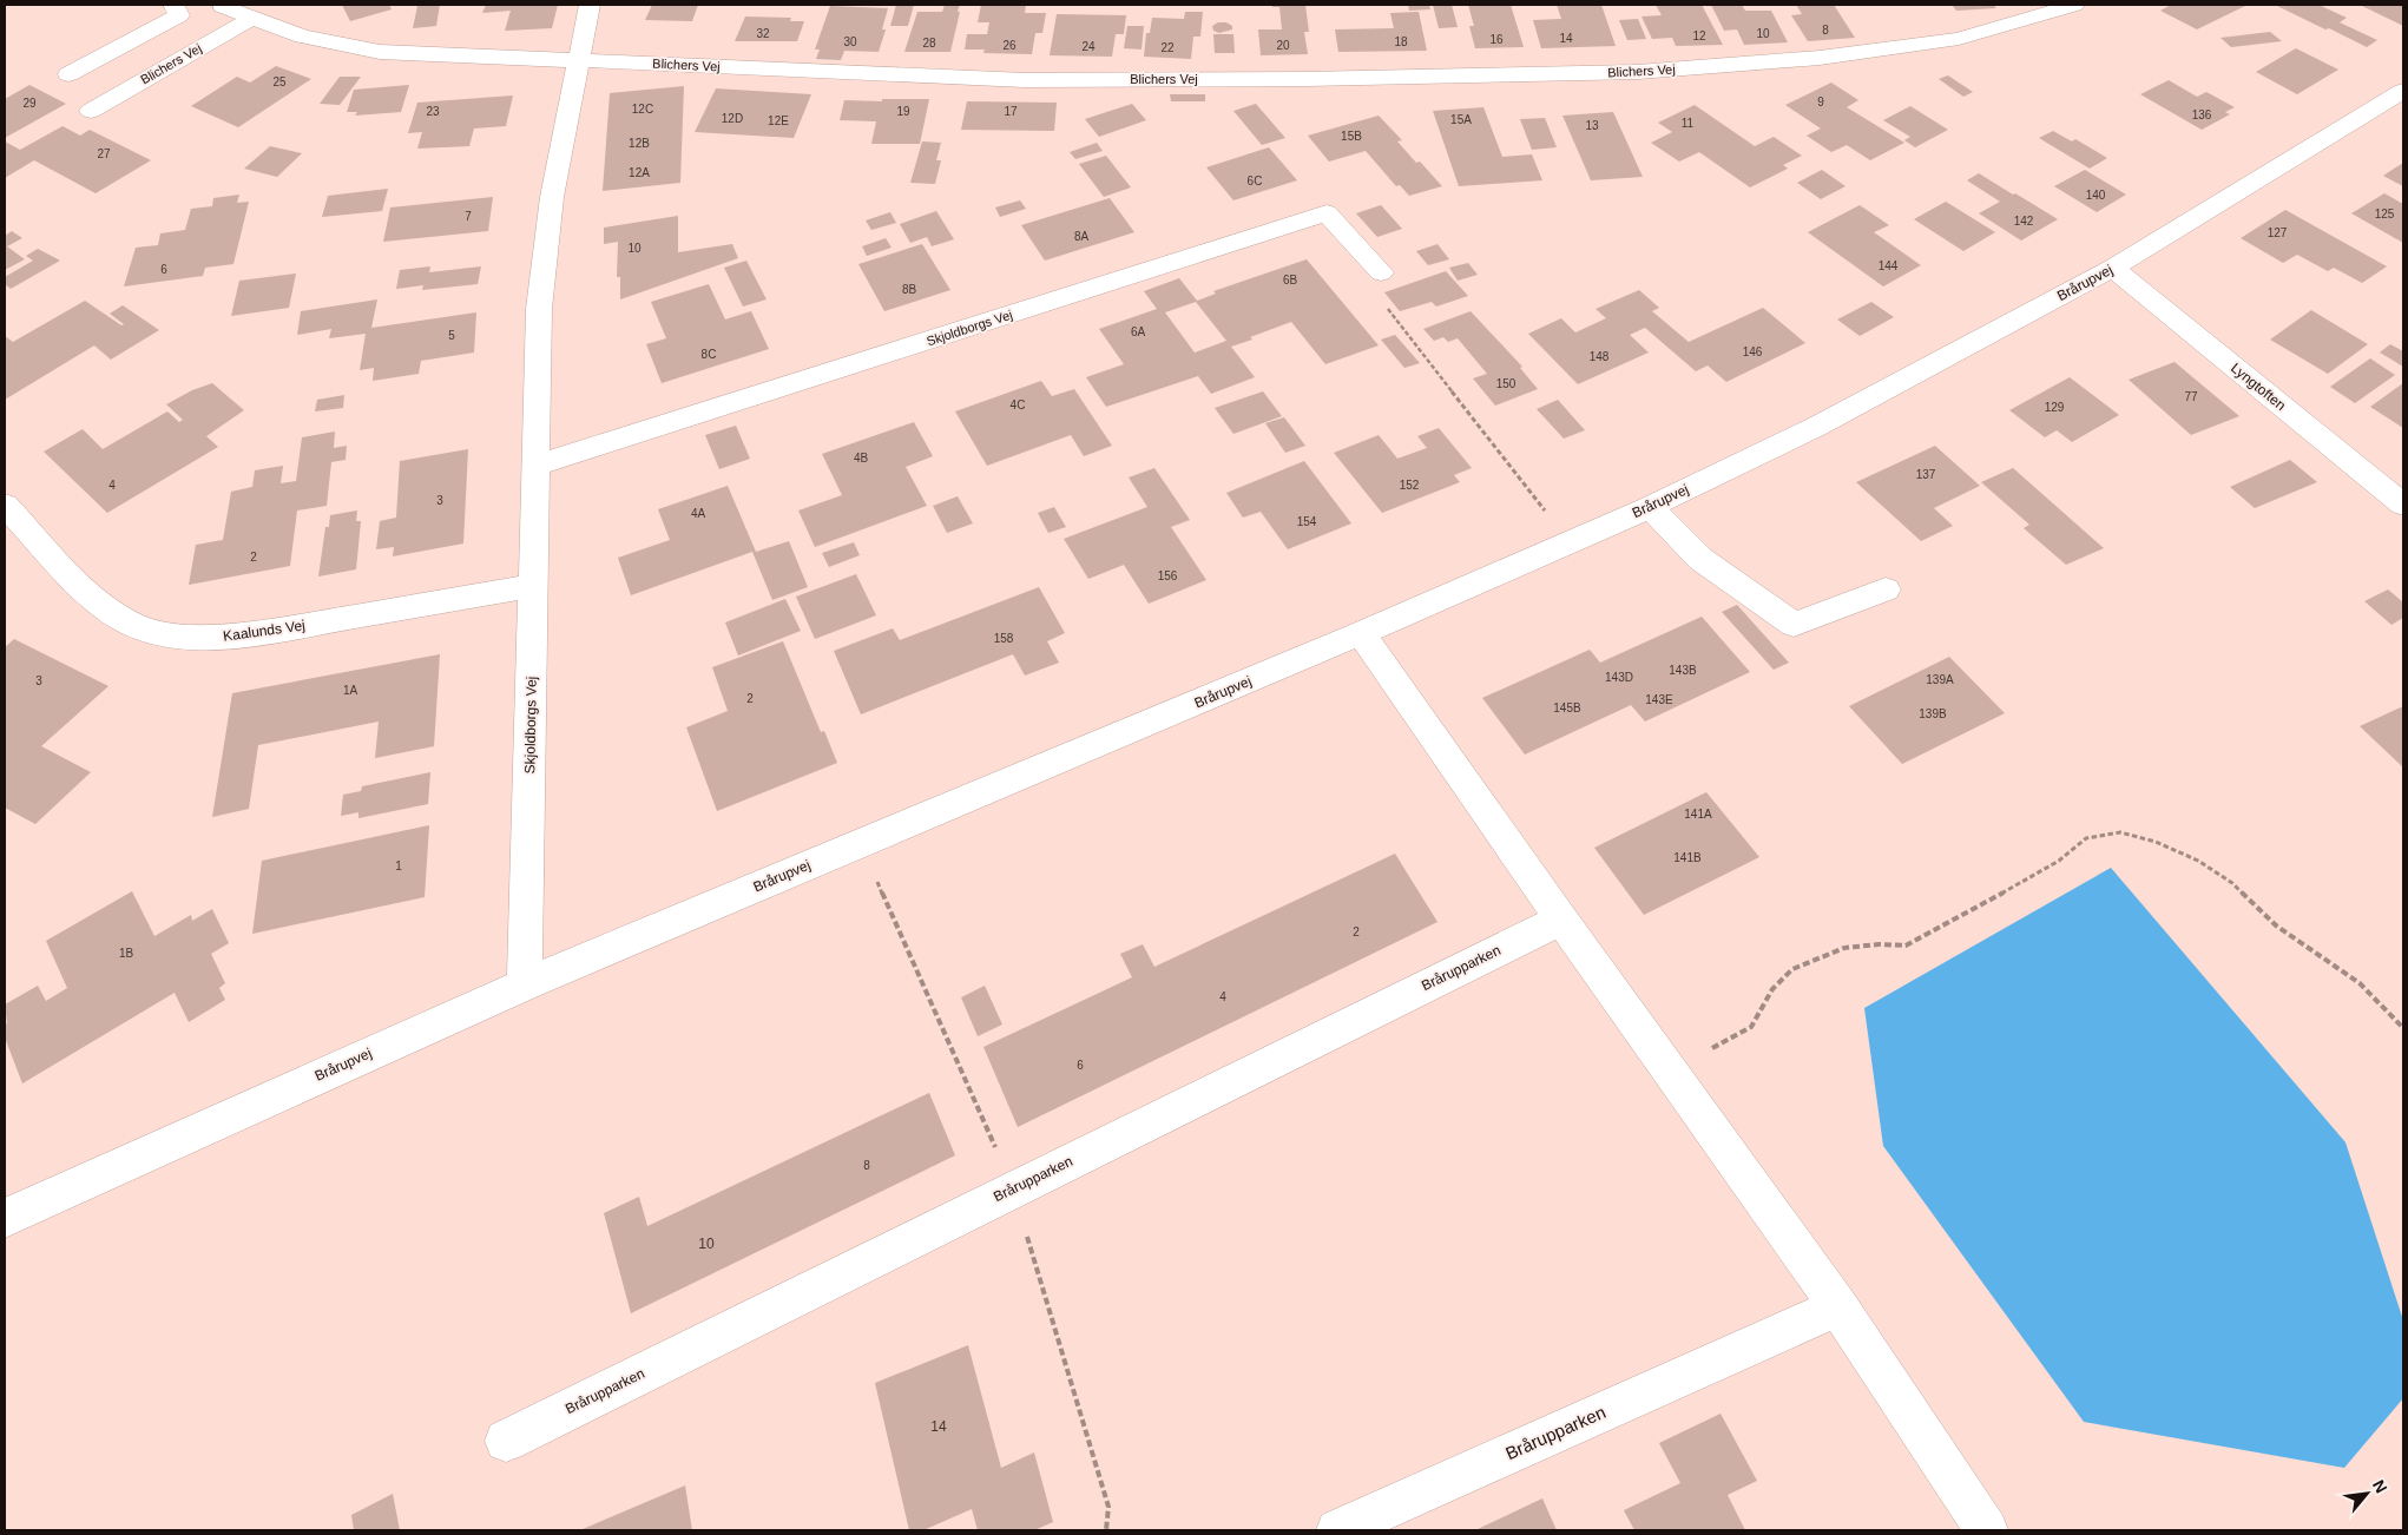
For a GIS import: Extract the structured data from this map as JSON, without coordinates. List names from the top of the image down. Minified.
{"streets":{"street":["Blichers Vej","Brårupvej","Skjoldborgs Vej","Lyngtoften","Kaalunds Vej","Brårupparken"]},"crossings":[["Blichers Vej","Skjoldborgs Vej"],["Brårupvej","Skjoldborgs Vej"],["Brårupvej","Lyngtoften"],["Skjoldborgs Vej","Kaalunds Vej"]],"house_numbers":["8","32","10","12","14","16","30","18","28","26","20","24","22","25","9","29","12C","23","19","17","136","12D","15A","12E","11","13","15B","12B","27","12A","6C","140","125","7","142","127","8A","10","144","6","6B","8B","6A","5","146","8C","148","150","77","4C","129","4B","137","4","152","3","4A","154","2","156","158","143B","143D","139A","3","1A","2","143E","145B","139B","141A","141B","1","2","1B","4","6","8","10","14"],"north":"top right"}
